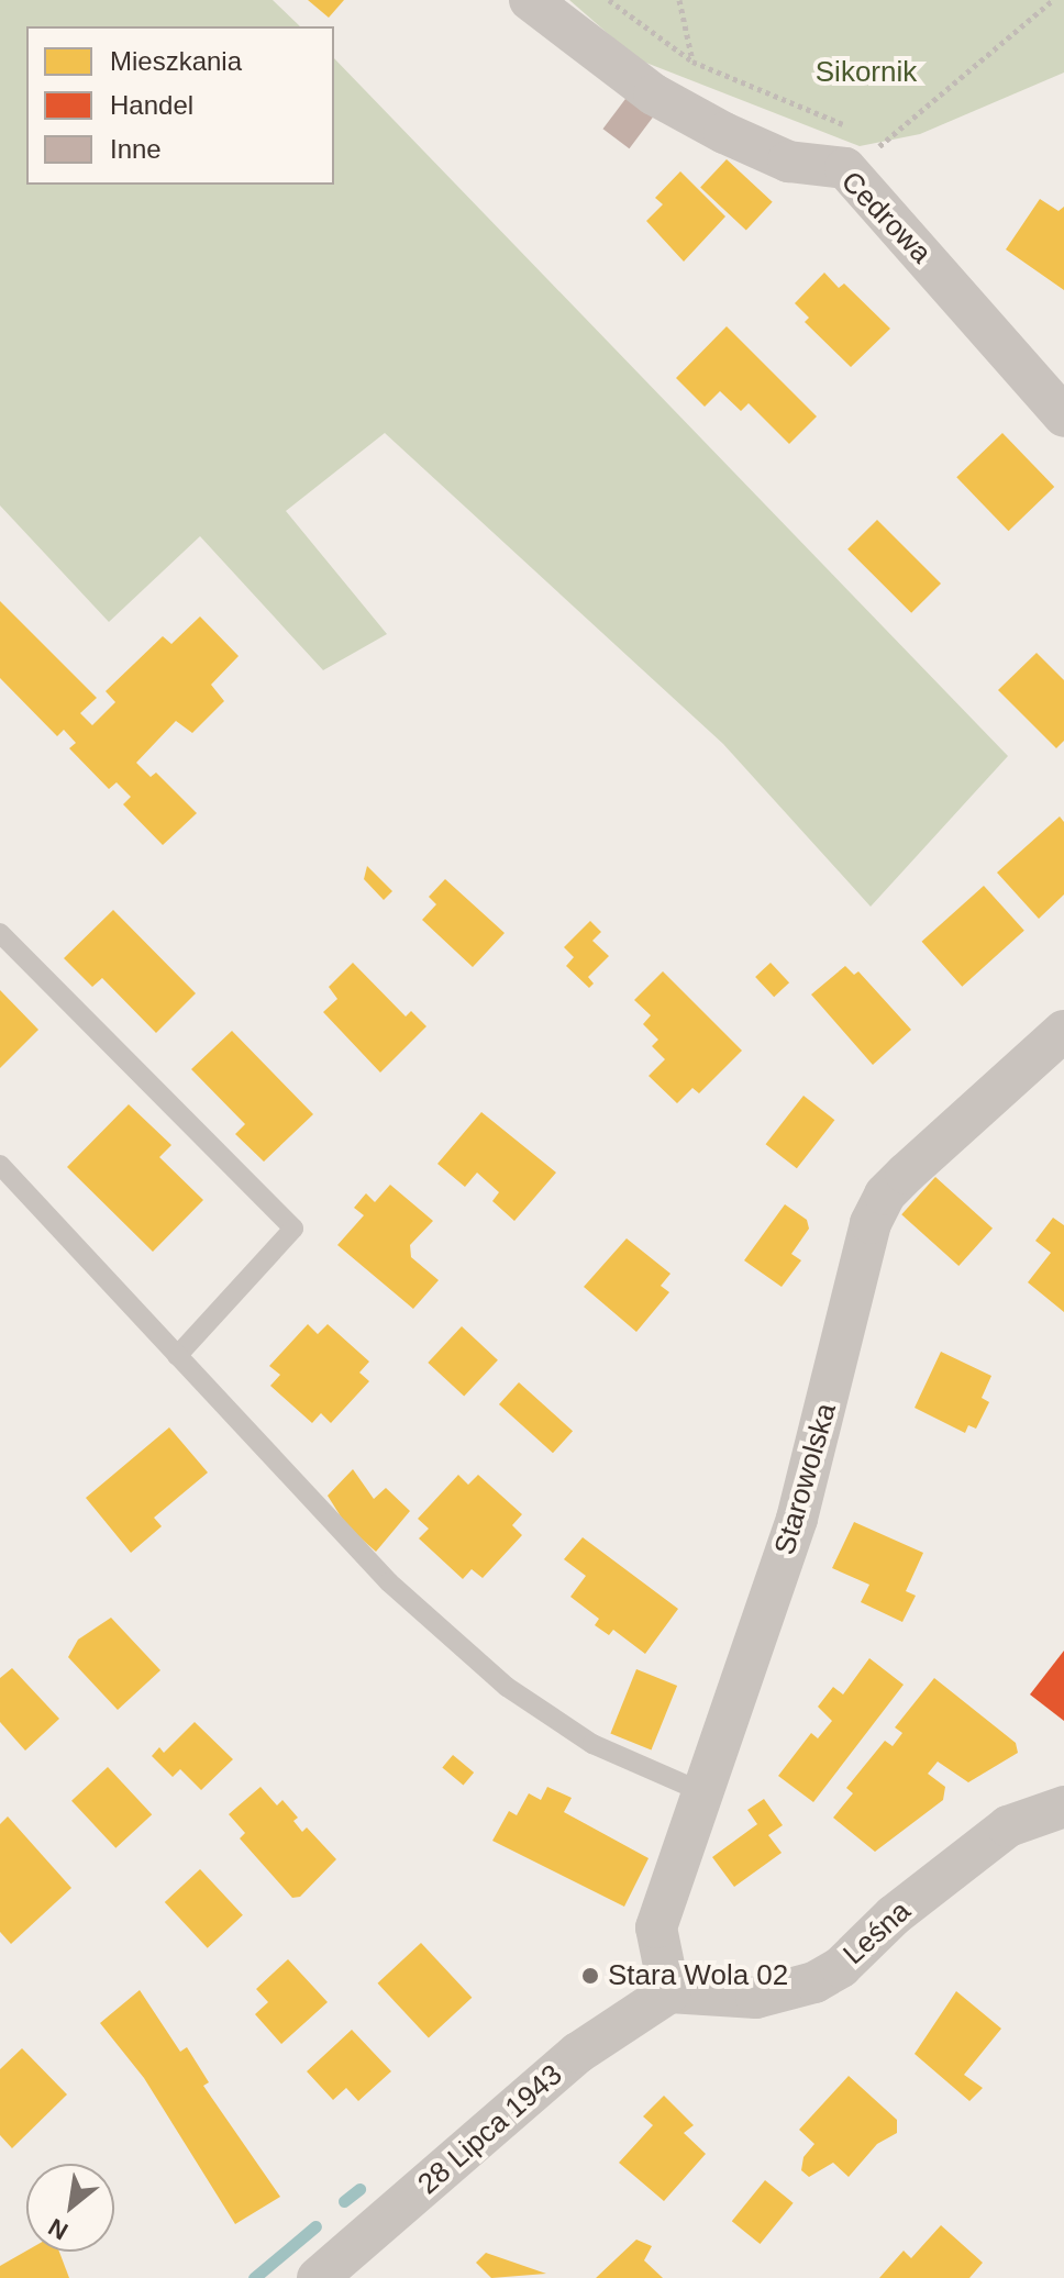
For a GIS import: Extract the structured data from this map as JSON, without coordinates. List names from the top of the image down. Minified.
{"streets":{"street":["Cedrowa","Starowolska","Leśna","28 Lipca 1943"]},"crossings":[["Starowolska","Leśna"],["Starowolska","28 Lipca 1943"],["Leśna","28 Lipca 1943"]],"parks":["Sikornik"],"places":["Stara Wola 02"],"legend":["Mieszkania","Handel","Inne"],"north":"bottom left"}
